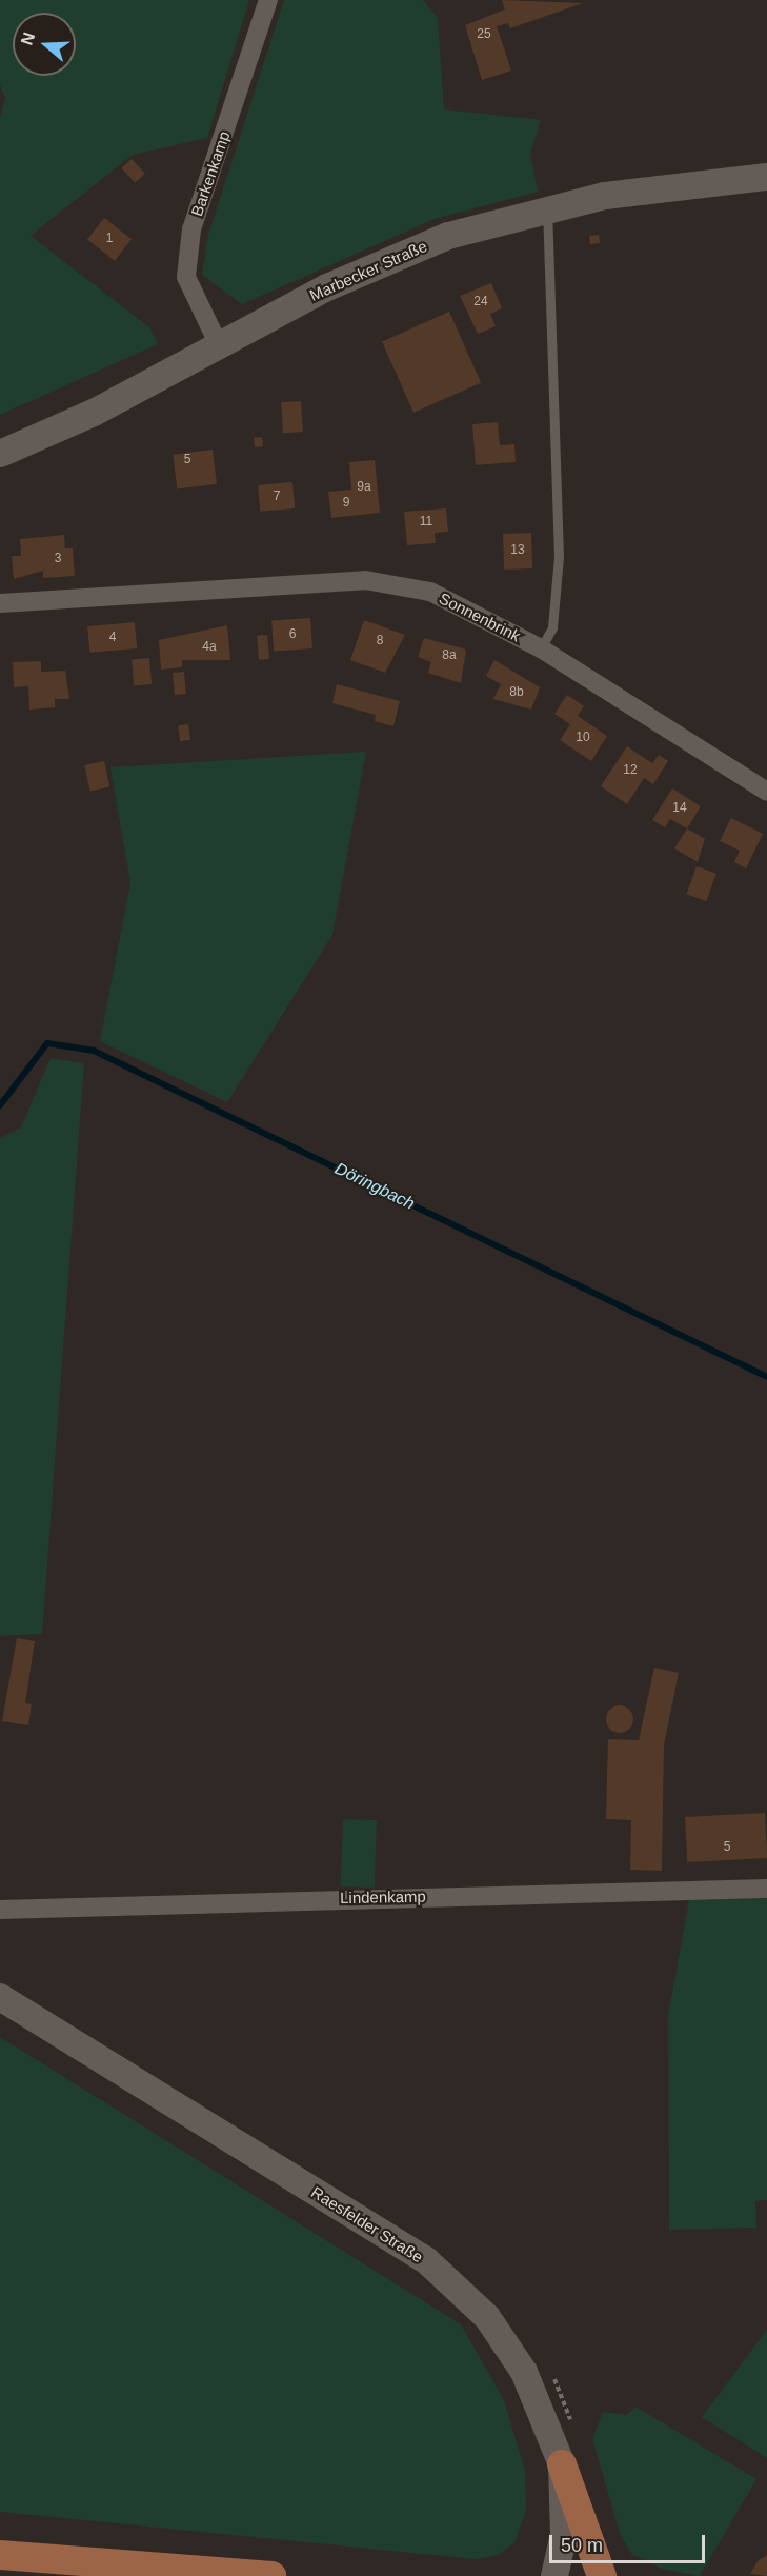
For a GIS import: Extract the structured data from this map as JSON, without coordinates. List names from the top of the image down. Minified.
{"streets":{"main road":["Marbecker Straße","Raesfelder Straße"],"street":["Barkenkamp","Sonnenbrink","Lindenkamp"]},"crossings":[["Barkenkamp","Marbecker Straße"]],"water":["Döringbach"],"house_numbers":["25","1","24","5","9a","7","9","11","13","3","6","4","8","4a","8a","8b","10","12","14","5"],"scale_bar":"50 m","north":"left"}
